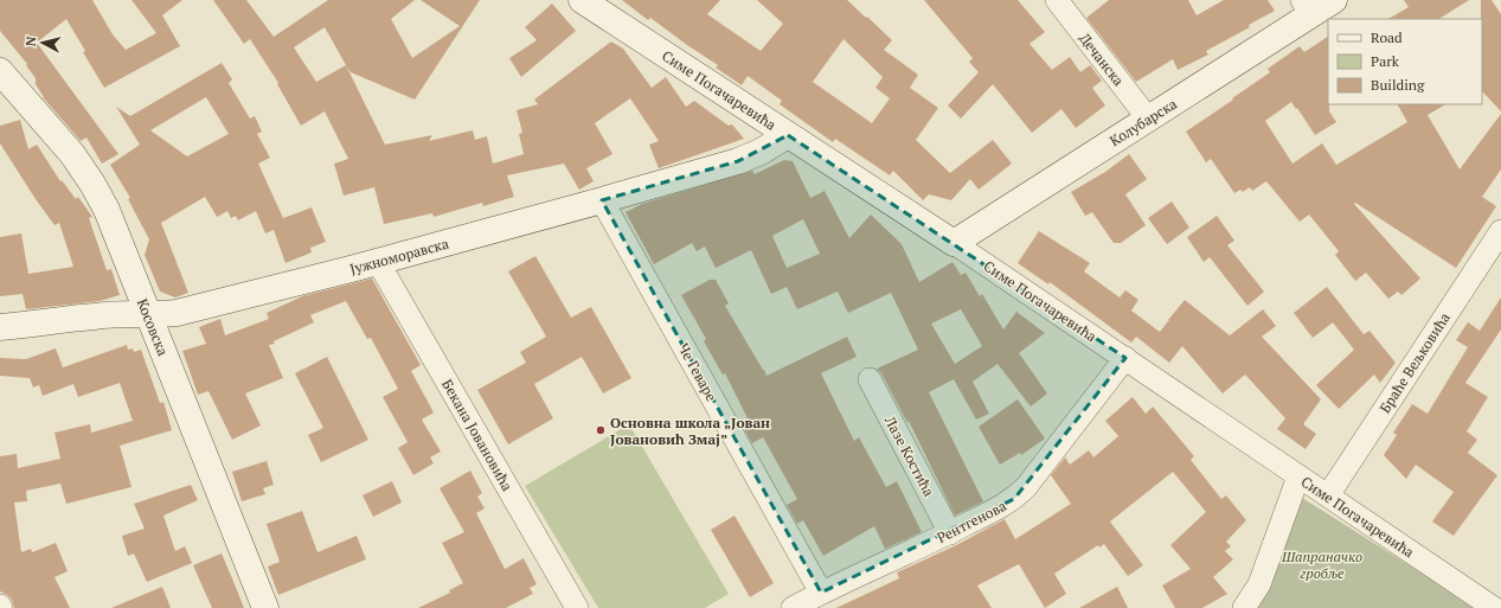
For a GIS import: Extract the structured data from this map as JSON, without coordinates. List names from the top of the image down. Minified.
{"streets":{"street":["Дечанска","Симе Погачаревића","Колубарска","Јужноморавска","Косовска","Браће Вељковића","Че Геваре","Бекана Јовановића","Лазе Костића","Рентгенова"]},"crossings":[["Дечанска","Колубарска"],["Симе Погачаревића","Колубарска"],["Симе Погачаревића","Јужноморавска"],["Симе Погачаревића","Браће Вељковића"],["Симе Погачаревића","Рентгенова"],["Јужноморавска","Косовска"],["Јужноморавска","Че Геваре"],["Јужноморавска","Бекана Јовановића"],["Че Геваре","Рентгенова"],["Лазе Костића","Рентгенова"]],"parks":["Шапраначко гробље"],"places":["Основна школа „Јован Јовановић Змај”"],"legend":["Road","Park","Building"],"north":"left"}
